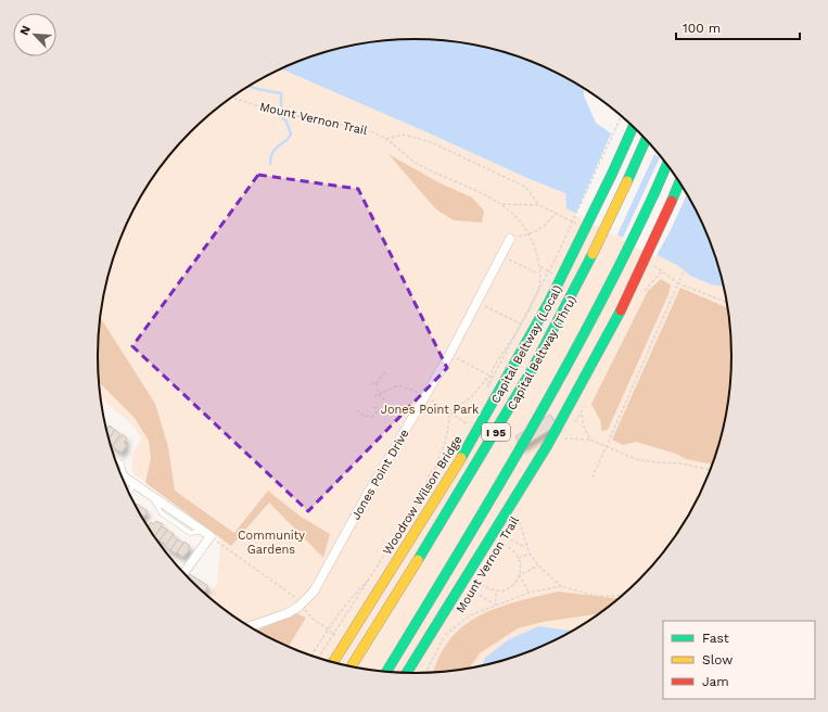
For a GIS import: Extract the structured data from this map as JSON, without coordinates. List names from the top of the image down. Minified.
{"streets":{"highway":["Capital Beltway (Local)","Capital Beltway (Thru)","I 95"],"street":["Jones Point Drive"],"path":["Mount Vernon Trail","Woodrow Wilson Bridge"]},"parks":["Jones Point Park","Community Gardens"],"legend":["Fast","Slow","Jam"],"scale_bar":"100 m","north":"top left"}
